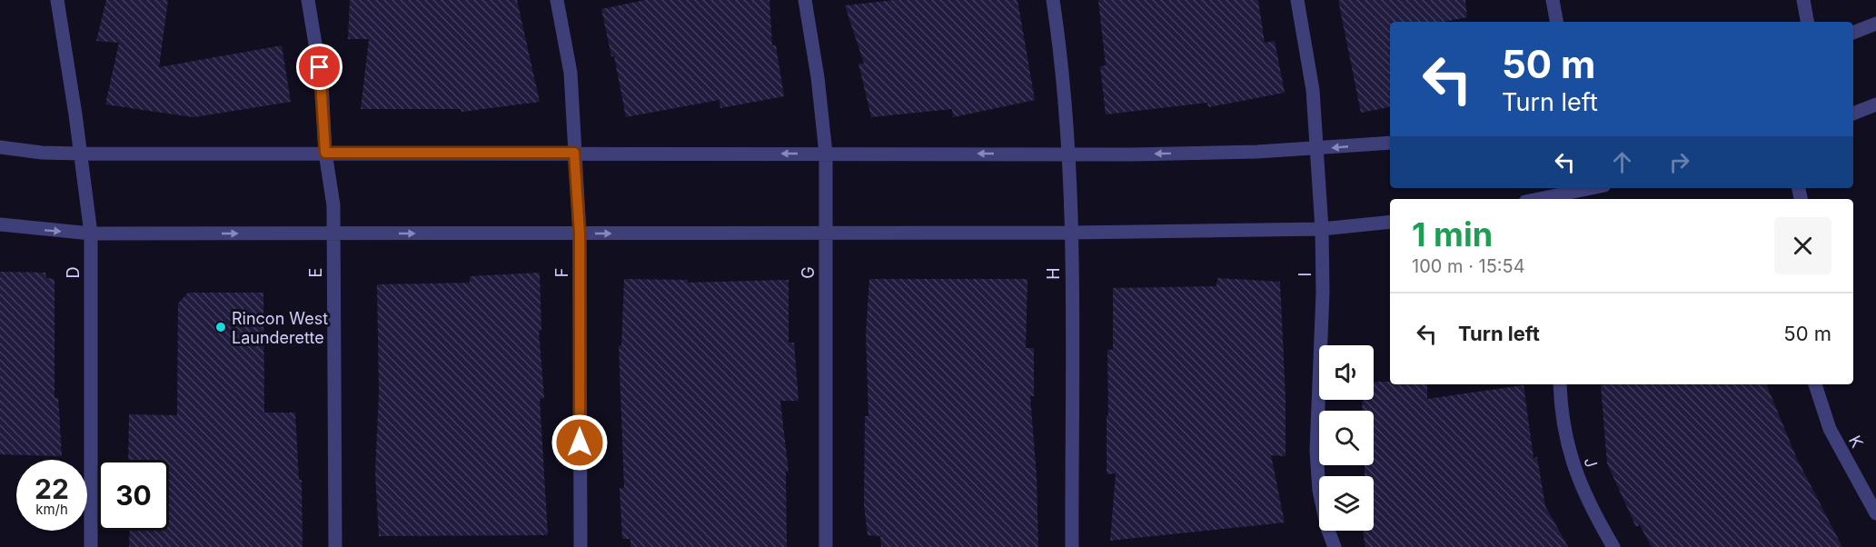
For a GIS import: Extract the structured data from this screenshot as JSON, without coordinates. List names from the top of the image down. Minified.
{"streets":{"street":["D","E","F","G","H","I","K","J"]},"places":["Rincon West Launderette"],"page":{"turn":["50 m","Turn left"],"heading":["1 min","100 m · 15:54"],"list":[{"name":"Turn left","value":"50 m"}],"speed":"22 km/h","limit":"30"}}
